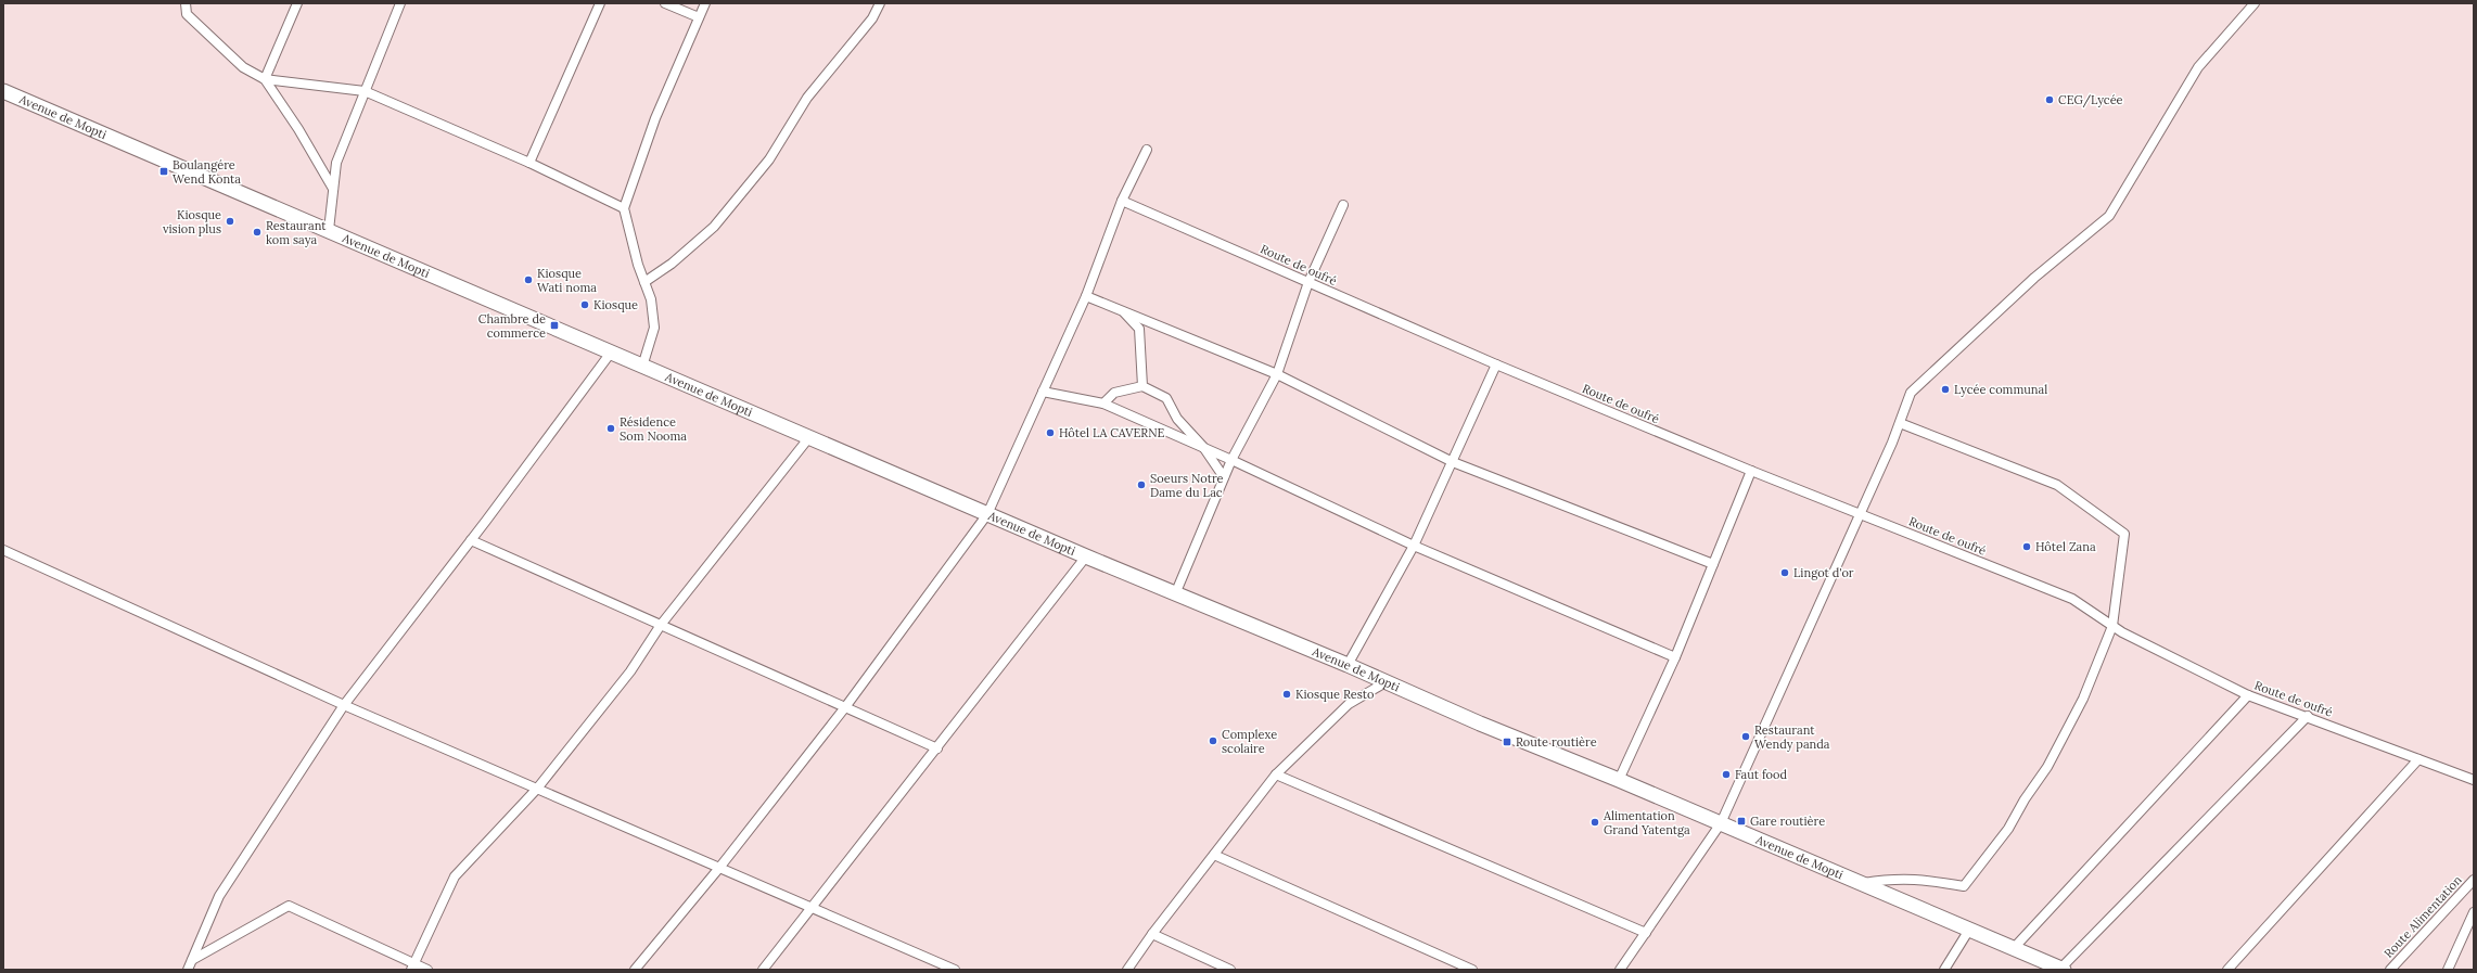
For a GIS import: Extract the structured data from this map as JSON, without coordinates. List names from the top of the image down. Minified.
{"streets":{"main road":["Avenue de Mopti"],"street":["Route de oufré","Route Alimentation"]},"places":{"other":["CEG/Lycée","Kiosque vision plus","Restaurant kom saya","Kiosque Wati noma","Kiosque","Lycée communal","Résidence Som Nooma","Hôtel LA CAVERNE","Soeurs Notre Dame du Lac","Hôtel Zana","Lingot d'or","Kiosque Resto","Restaurant Wendy panda","Complexe scolaire","Faut food","Alimentation Grand Yatentga"],"transit":["Boulangére Wend Konta","Chambre de commerce","Route routière","Gare routière"]}}
